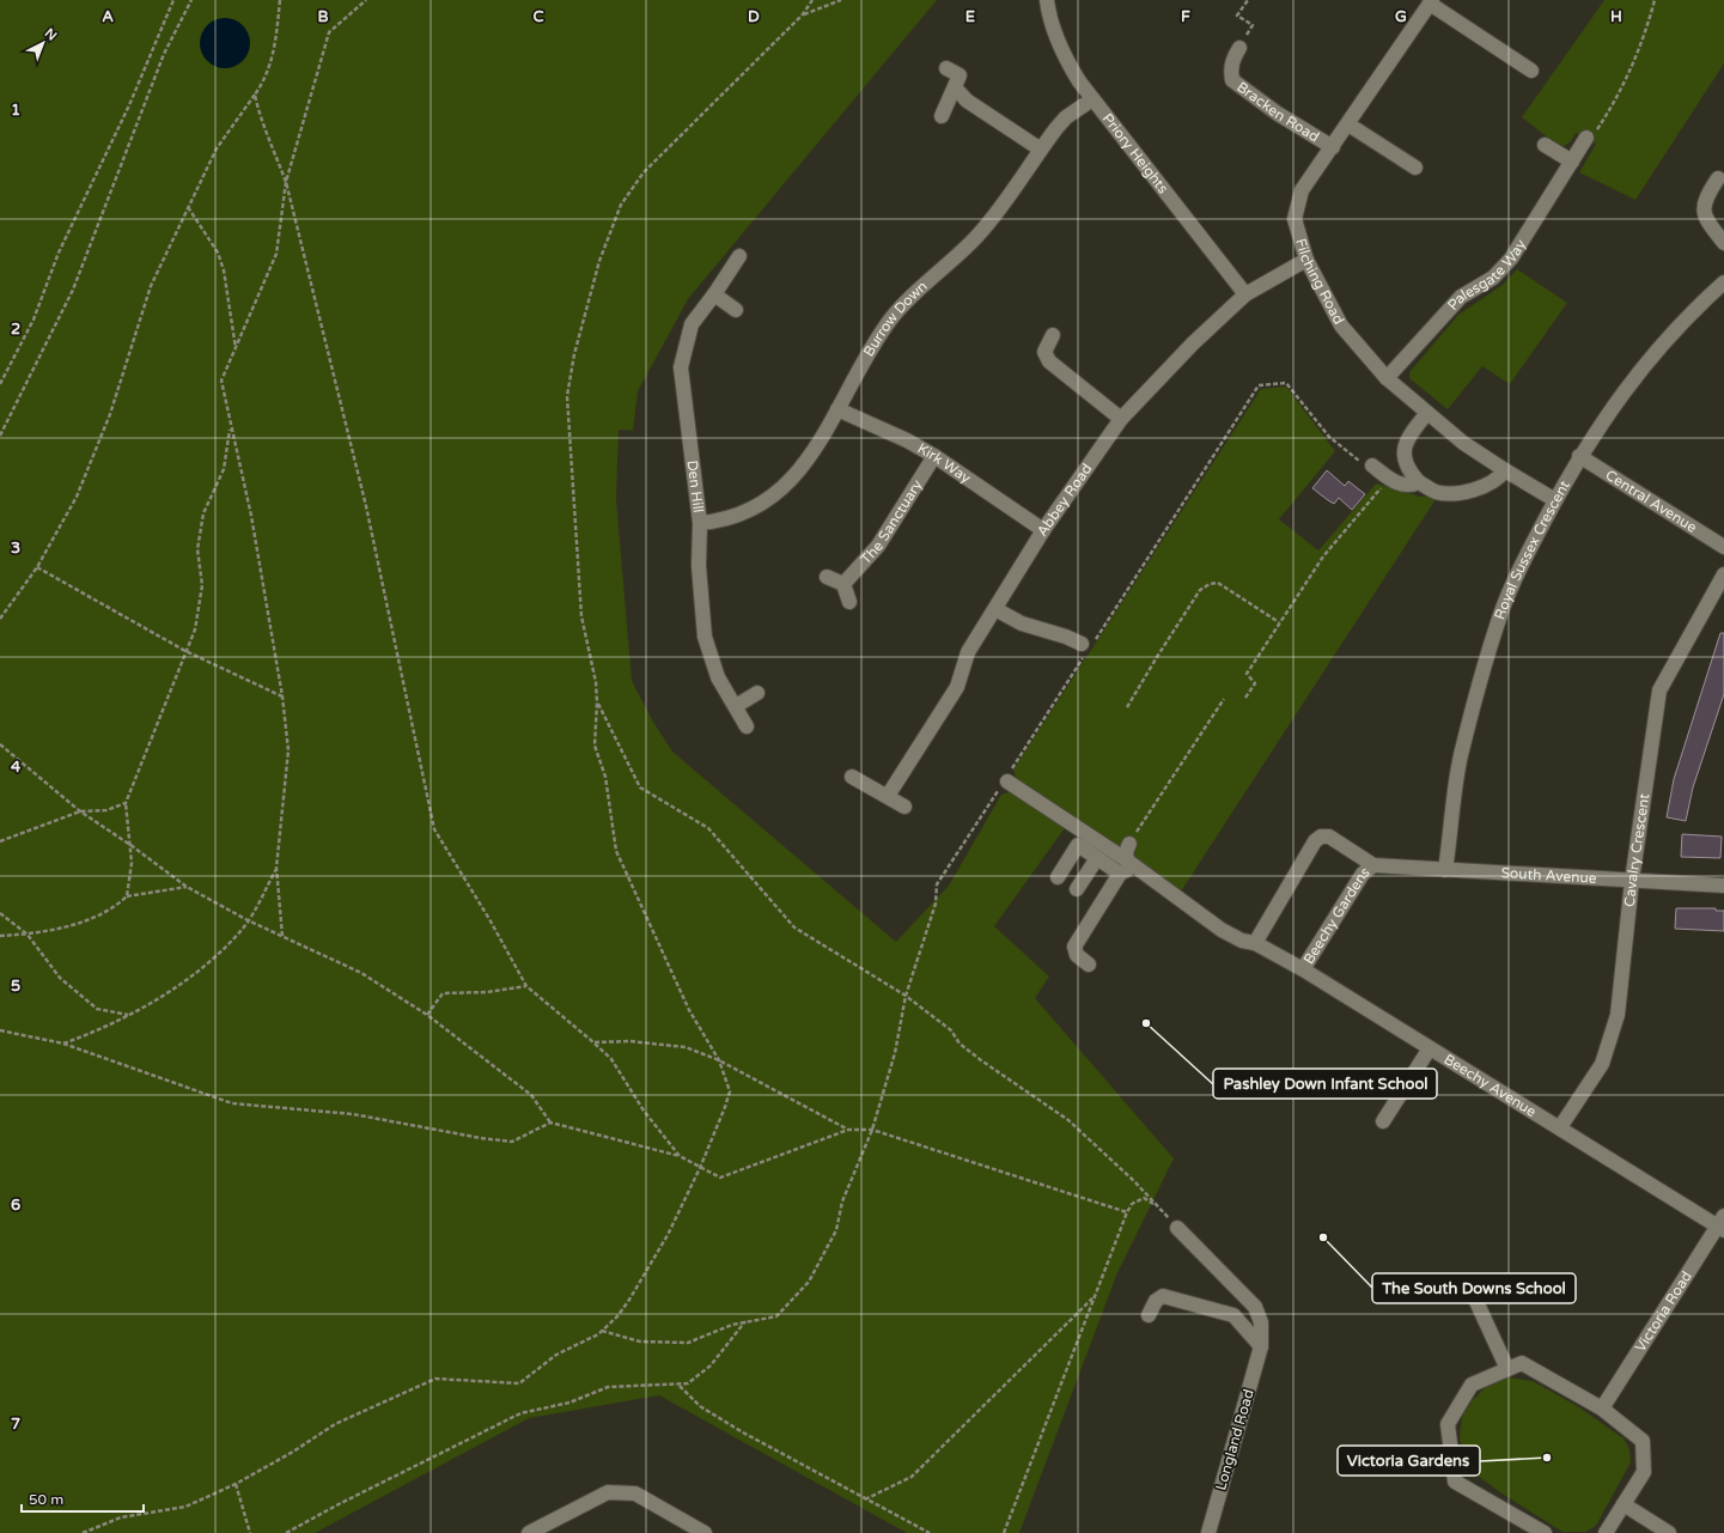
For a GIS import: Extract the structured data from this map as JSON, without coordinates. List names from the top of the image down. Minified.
{"streets":{"street":["Bracken Road","Priory Heights","Palesgate Way","Filching Road","Burrow Down","Kirk Way","Den Hill","Abbey Road","Central Avenue","The Sanctuary","Royal Sussex Crescent","Cavalry Crescent","South Avenue","Beechy Gardens","Beechy Avenue","Victoria Road","Longland Road"]},"crossings":[["Bracken Road","Filching Road"],["Priory Heights","Burrow Down"],["Priory Heights","Abbey Road"],["Palesgate Way","Filching Road"],["Filching Road","Abbey Road"],["Filching Road","Royal Sussex Crescent"],["Burrow Down","Kirk Way"],["Burrow Down","Den Hill"],["Kirk Way","Abbey Road"],["Kirk Way","The Sanctuary"],["Central Avenue","Royal Sussex Crescent"],["Royal Sussex Crescent","South Avenue"],["Cavalry Crescent","South Avenue"],["Cavalry Crescent","Beechy Avenue"],["South Avenue","Beechy Gardens"],["Beechy Gardens","Beechy Avenue"],["Beechy Avenue","Victoria Road"]],"places":["Pashley Down Infant School","The South Downs School","Victoria Gardens"],"scale_bar":"50 m","north":"top right","grid":{"columns":["A","B","C","D","E","F","G","H"],"rows":["1","2","3","4","5","6","7"]}}
